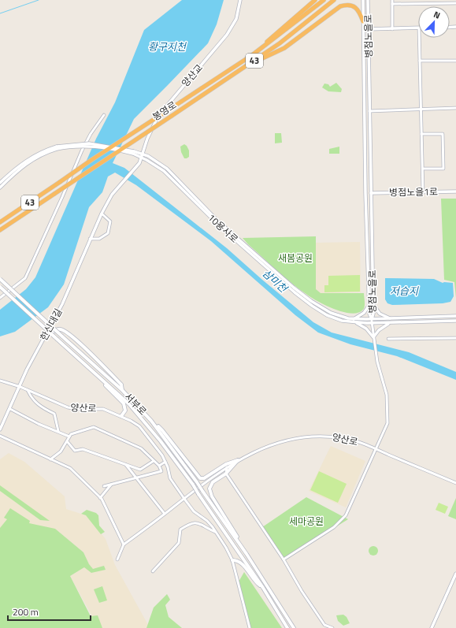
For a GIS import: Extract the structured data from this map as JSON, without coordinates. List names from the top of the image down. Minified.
{"streets":{"highway":["43","봉영로"],"main road":["서부로"],"street":["병점노을로","양산교","병점노을1로","10용사로","한신대길","양산로"]},"crossings":[["병점노을로","병점노을1로"],["병점노을로","10용사로"],["양산교","10용사로"],["양산교","한신대길"],["한신대길","양산로"]],"water":["황구지천","삼미천","저습지"],"parks":["새봄공원","세마공원"],"scale_bar":"200 m","north":"top right"}
